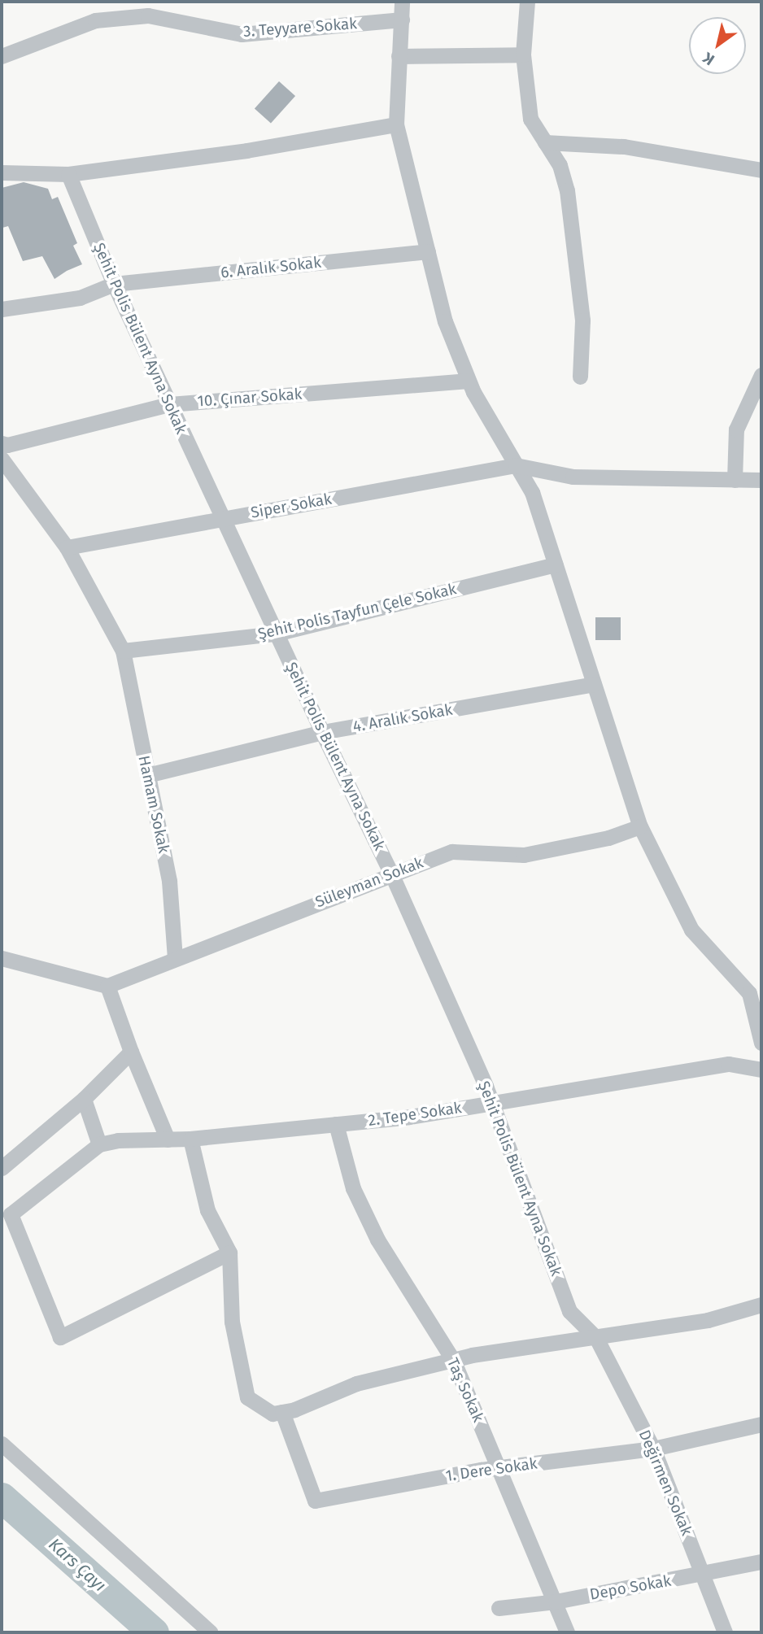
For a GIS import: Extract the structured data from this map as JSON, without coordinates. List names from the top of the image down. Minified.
{"streets":{"street":["3. Teyyare Sokak","6. Aralık Sokak","Şehit Polis Bülent Ayna Sokak","10. Çınar Sokak","Siper Sokak","Şehit Polis Tayfun Çele Sokak","4. Aralık Sokak","Hamam Sokak","Süleyman Sokak","2. Tepe Sokak","Taş Sokak","1. Dere Sokak","Değirmen Sokak","Depo Sokak"]},"crossings":[["6. Aralık Sokak","Şehit Polis Bülent Ayna Sokak"],["Şehit Polis Bülent Ayna Sokak","10. Çınar Sokak"],["Şehit Polis Bülent Ayna Sokak","Siper Sokak"],["Şehit Polis Bülent Ayna Sokak","Şehit Polis Tayfun Çele Sokak"],["Şehit Polis Bülent Ayna Sokak","4. Aralık Sokak"],["Şehit Polis Bülent Ayna Sokak","Süleyman Sokak"],["Şehit Polis Bülent Ayna Sokak","2. Tepe Sokak"],["Şehit Polis Bülent Ayna Sokak","Değirmen Sokak"],["Siper Sokak","Hamam Sokak"],["Şehit Polis Tayfun Çele Sokak","Hamam Sokak"],["4. Aralık Sokak","Hamam Sokak"],["Hamam Sokak","Süleyman Sokak"],["2. Tepe Sokak","Taş Sokak"],["Taş Sokak","1. Dere Sokak"],["Taş Sokak","Depo Sokak"],["1. Dere Sokak","Değirmen Sokak"],["Değirmen Sokak","Depo Sokak"]],"water":["Kars Çayı"],"north":"bottom left"}
